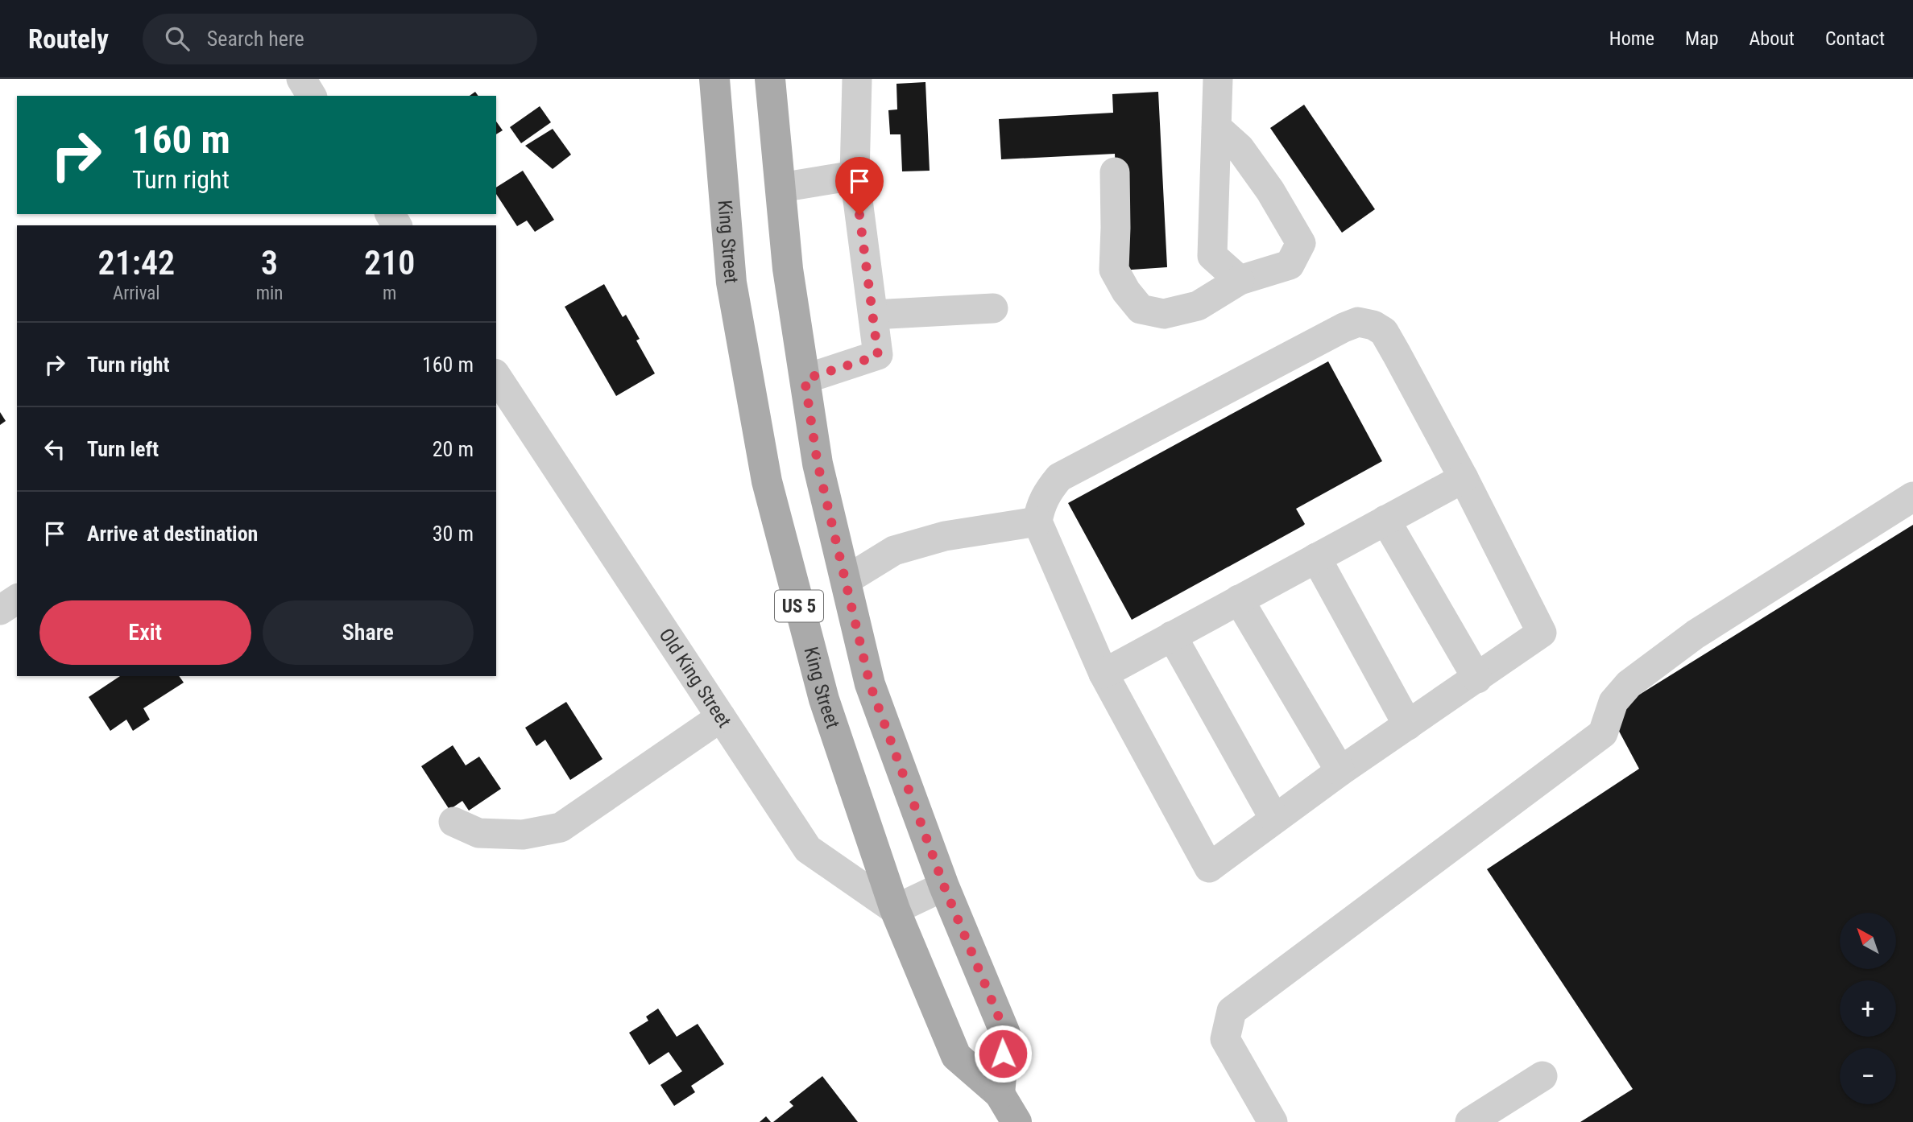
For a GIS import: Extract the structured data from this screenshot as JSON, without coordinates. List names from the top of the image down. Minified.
{"streets":{"main road":["King Street","US 5"],"street":["Old King Street"]},"crossings":[["King Street","US 5"],["King Street","Old King Street"]],"north":"top left","page":{"header":"Routely","search":"Search here","nav":["Home","Map","About","Contact"],"turn":["160 m","Turn right"],"eta":["21:42","Arrival","3","min","210","m"],"list":[{"name":"Turn right","value":"160 m"},{"name":"Turn left","value":"20 m"},{"name":"Arrive at destination","value":"30 m"}],"buttons":["Exit","Share"],"map_buttons":["+","−"]}}
